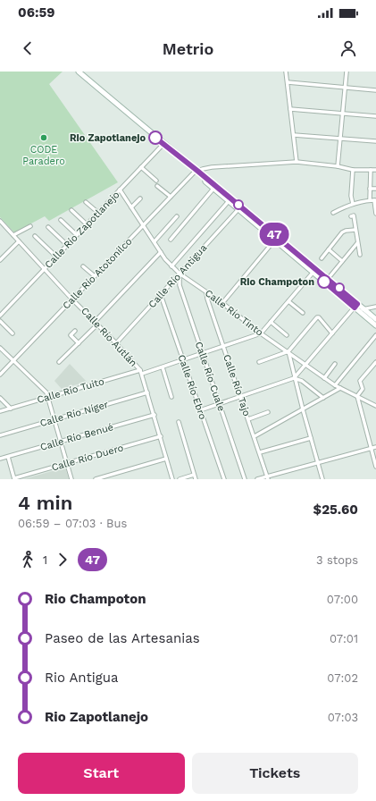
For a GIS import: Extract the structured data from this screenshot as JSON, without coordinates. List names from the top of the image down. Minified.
{"streets":{"street":["Calle Río Zapotlanejo","Calle Río Atotonilco","Calle Río Antigua","Calle Río Tinto","Calle Río Autlán","Calle Río Cuale","Calle Río Tajo","Calle Río Ebro","Calle Río Tuito","Calle Río Níger","Calle Río Benué","Calle Río Duero"]},"crossings":[["Calle Río Zapotlanejo","Calle Río Tinto"],["Calle Río Zapotlanejo","Calle Río Autlán"],["Calle Río Atotonilco","Calle Río Tinto"],["Calle Río Atotonilco","Calle Río Autlán"],["Calle Río Antigua","Calle Río Tinto"],["Calle Río Antigua","Calle Río Autlán"],["Calle Río Antigua","Calle Río Cuale"],["Calle Río Antigua","Calle Río Ebro"],["Calle Río Tinto","Calle Río Cuale"],["Calle Río Tinto","Calle Río Tajo"],["Calle Río Tinto","Calle Río Tuito"],["Calle Río Autlán","Calle Río Tuito"],["Calle Río Autlán","Calle Río Níger"],["Calle Río Autlán","Calle Río Benué"],["Calle Río Autlán","Calle Río Duero"],["Calle Río Cuale","Calle Río Tuito"],["Calle Río Tajo","Calle Río Tuito"],["Calle Río Ebro","Calle Río Tuito"]],"places":["CODE Paradero","Rio Zapotlanejo","Rio Champoton"],"lines":["bus line 47"],"page":{"status":"06:59","header":"Metrio","on_map":"47","heading":["4 min","06:59 – 07:03 · Bus","$25.60"],"legs":["1","47","3 stops"],"list":[{"name":"Rio Champoton","value":"07:00"},{"name":"Paseo de las Artesanias","value":"07:01"},{"name":"Rio Antigua","value":"07:02"},{"name":"Rio Zapotlanejo","value":"07:03"}],"buttons":["Start","Tickets"]}}
